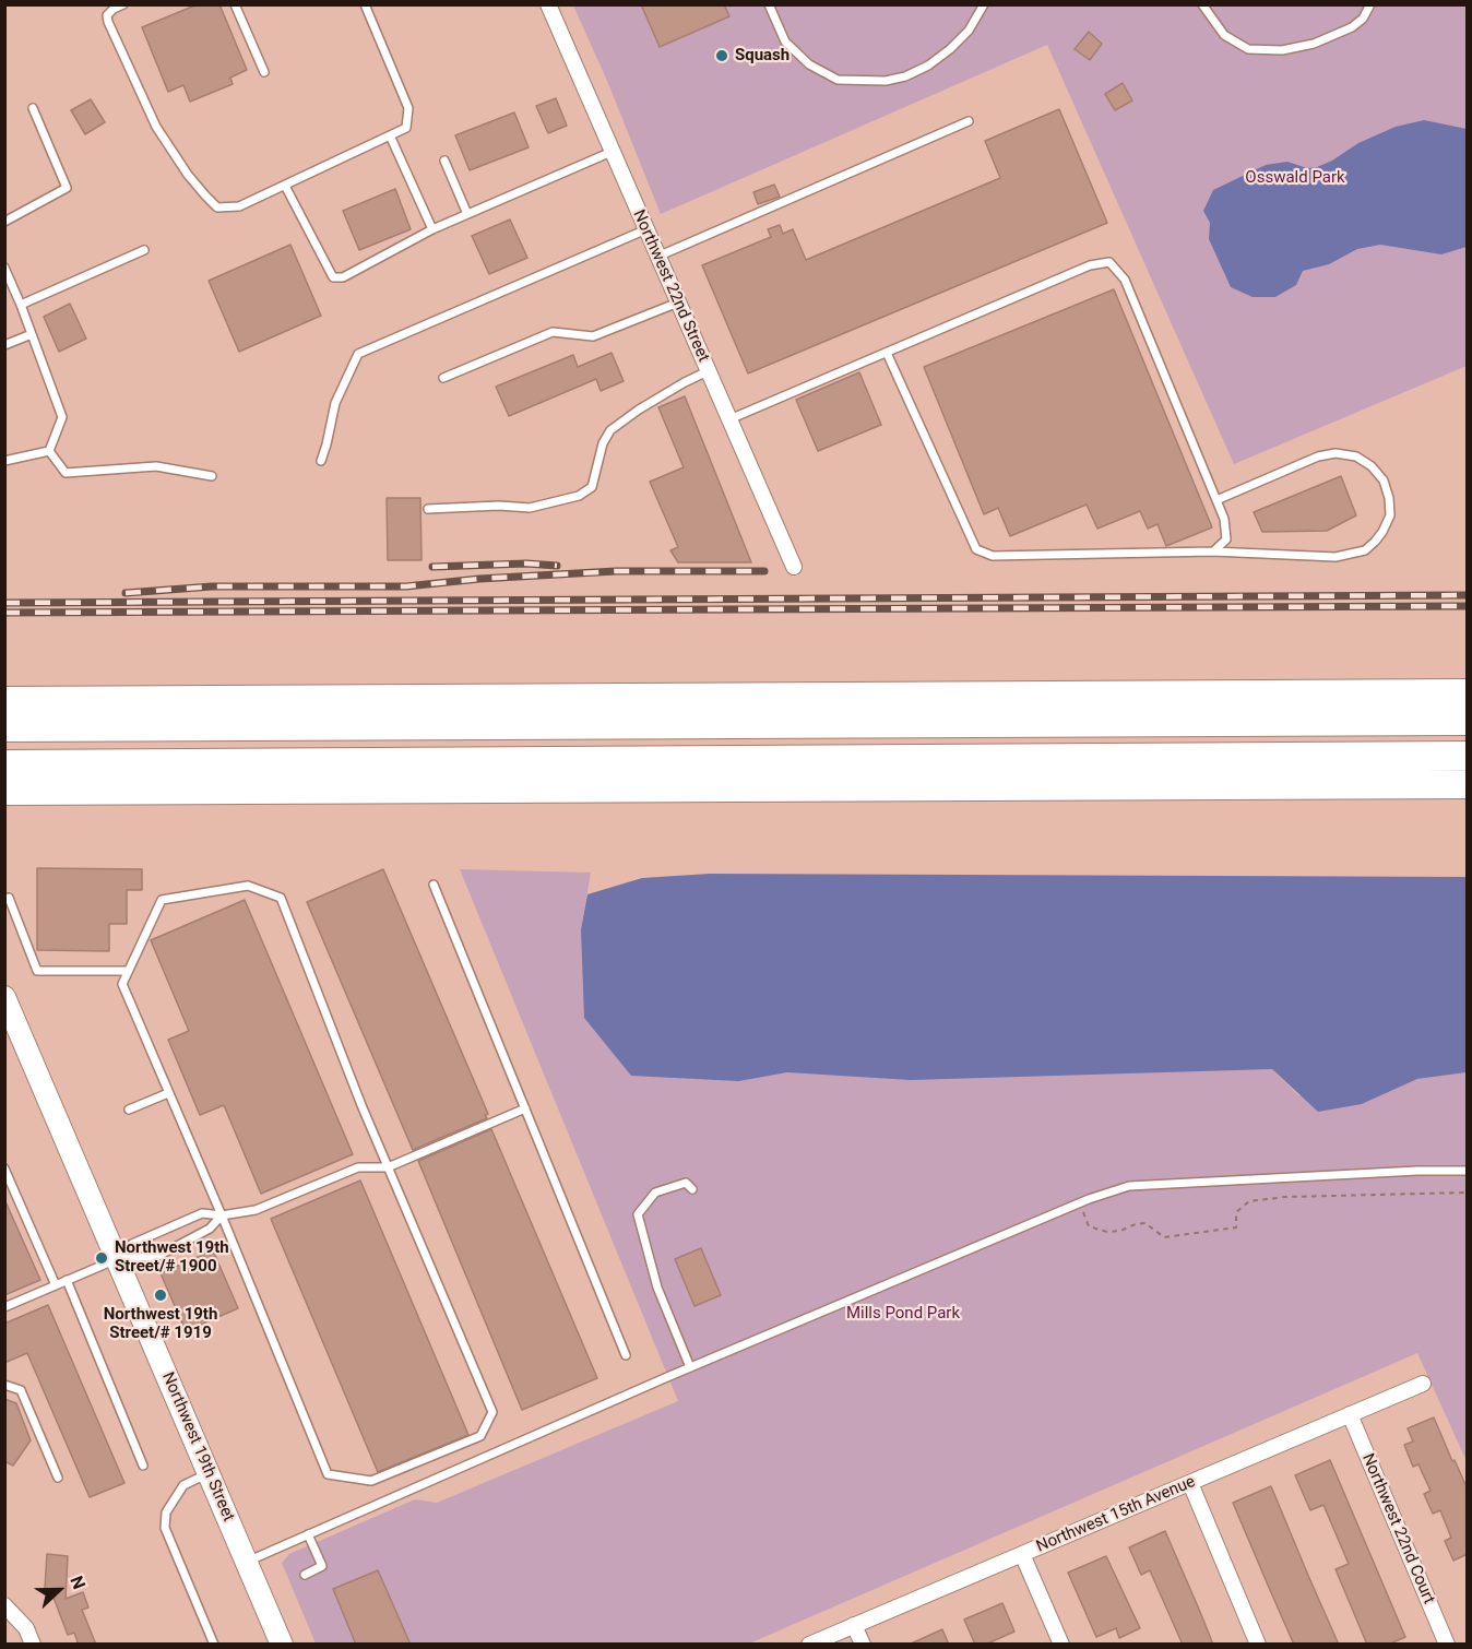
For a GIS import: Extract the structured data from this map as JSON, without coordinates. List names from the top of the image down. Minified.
{"streets":{"street":["Northwest 22nd Street","Northwest 19th Street","Northwest 15th Avenue","Northwest 22nd Court"]},"crossings":[["Northwest 15th Avenue","Northwest 22nd Court"]],"parks":["Osswald Park","Mills Pond Park"],"places":["Squash","Northwest 19th Street/# 1900","Northwest 19th Street/# 1919"],"north":"right"}
